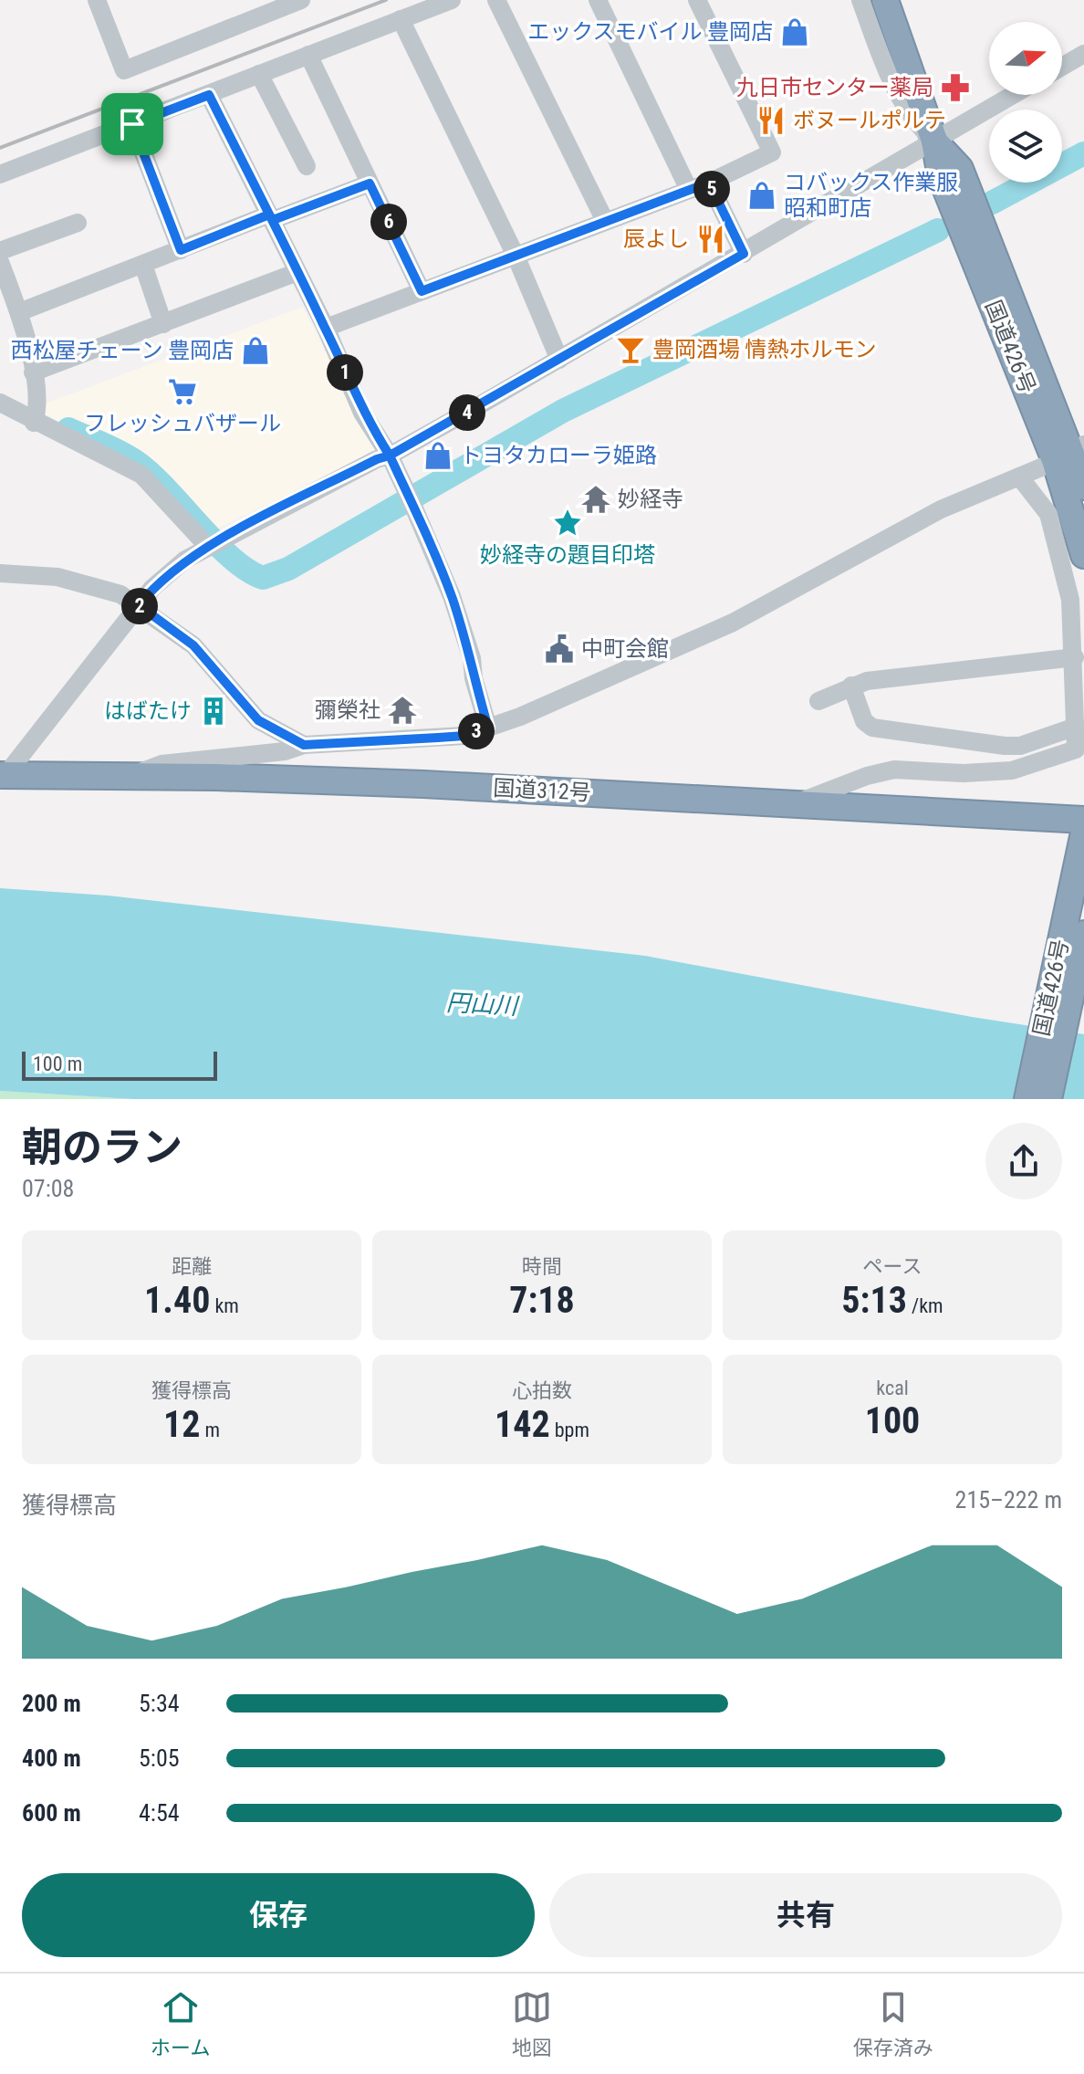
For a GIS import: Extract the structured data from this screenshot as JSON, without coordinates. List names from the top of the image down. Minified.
{"streets":{"highway":["国道426号","国道312号"]},"water":["円山川"],"places":{"shop":["エックスモバイル 豊岡店","コバックス作業服 昭和町店","西松屋チェーン 豊岡店","トヨタカローラ姫路"],"pharmacy":["九日市センター薬局"],"restaurant":["ボヌールポルテ","辰よし"],"bar":["豊岡酒場 情熱ホルモン"],"supermarket":["フレッシュバザール"],"temple":["妙経寺","彌榮社"],"place":["妙経寺の題目印塔"],"public building":["中町会館"],"building":["はばたけ"]},"scale_bar":"100 m","north":"right","page":{"pins":["5","6","1","4","2","3"],"scale":"100 m","heading":["朝のラン","07:08"],"stats":[["距離","1.40 km"],["時間","7:18"],["ペース","5:13 /km"],["獲得標高","12 m"],["心拍数","142 bpm"],["kcal","100"]],"chart":["獲得標高","215–222 m"],"list":[{"name":"200 m","note":"5:34"},{"name":"400 m","note":"5:05"},{"name":"600 m","note":"4:54"}],"buttons":["保存","共有"],"tabs":["ホーム","地図","保存済み"]}}
